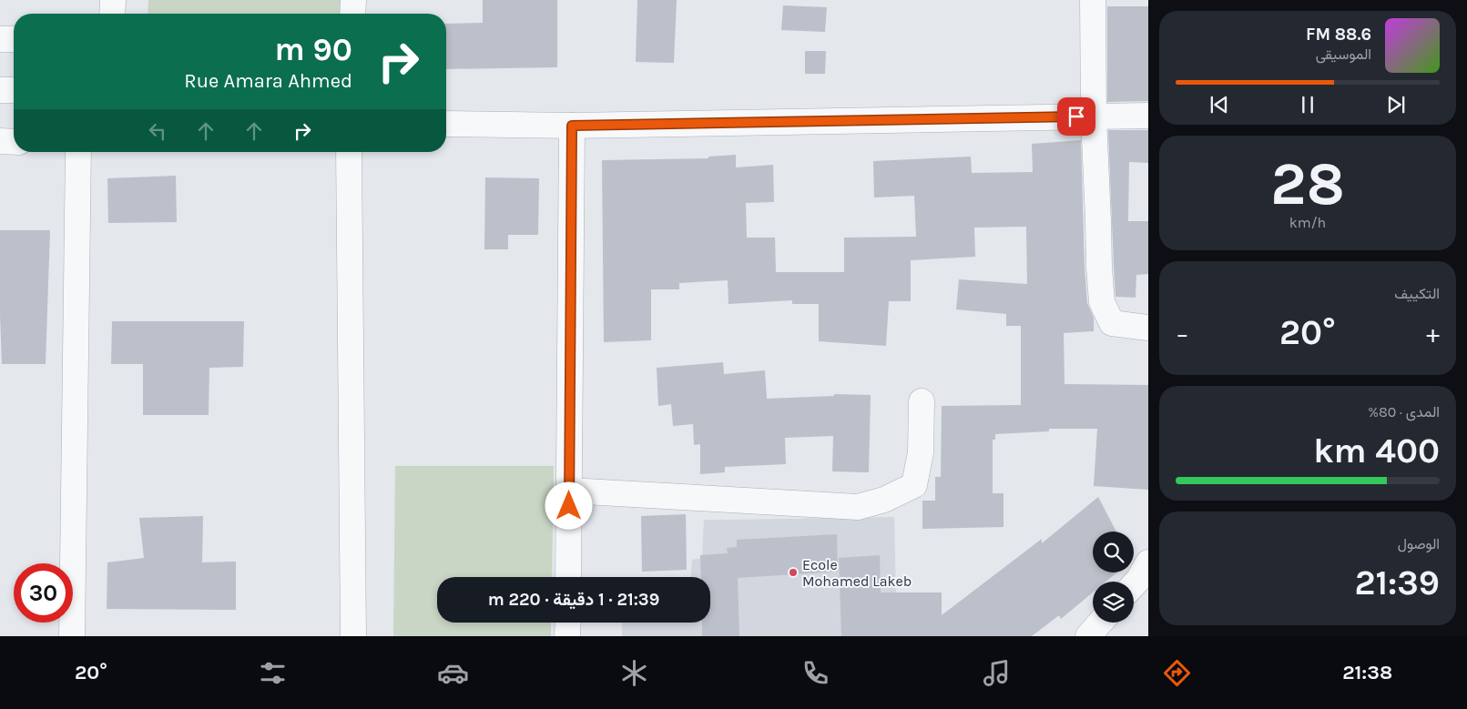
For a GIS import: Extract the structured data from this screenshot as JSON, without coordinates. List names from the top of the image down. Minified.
{"places":["Ecole Mohamed Lakeb"],"page":{"turn":["90 m","Rue Amara Ahmed"],"song":["88.6 FM","الموسيقى"],"tile":[["28","km/h"],"التكييف",["المدى · 80%","400 km"],["الوصول","21:39"]],"heat":["−","20°","+"],"limit":"30","trip":"21:39 · 1 دقيقة · 220 m","tabs":["21:38","20°"]}}
